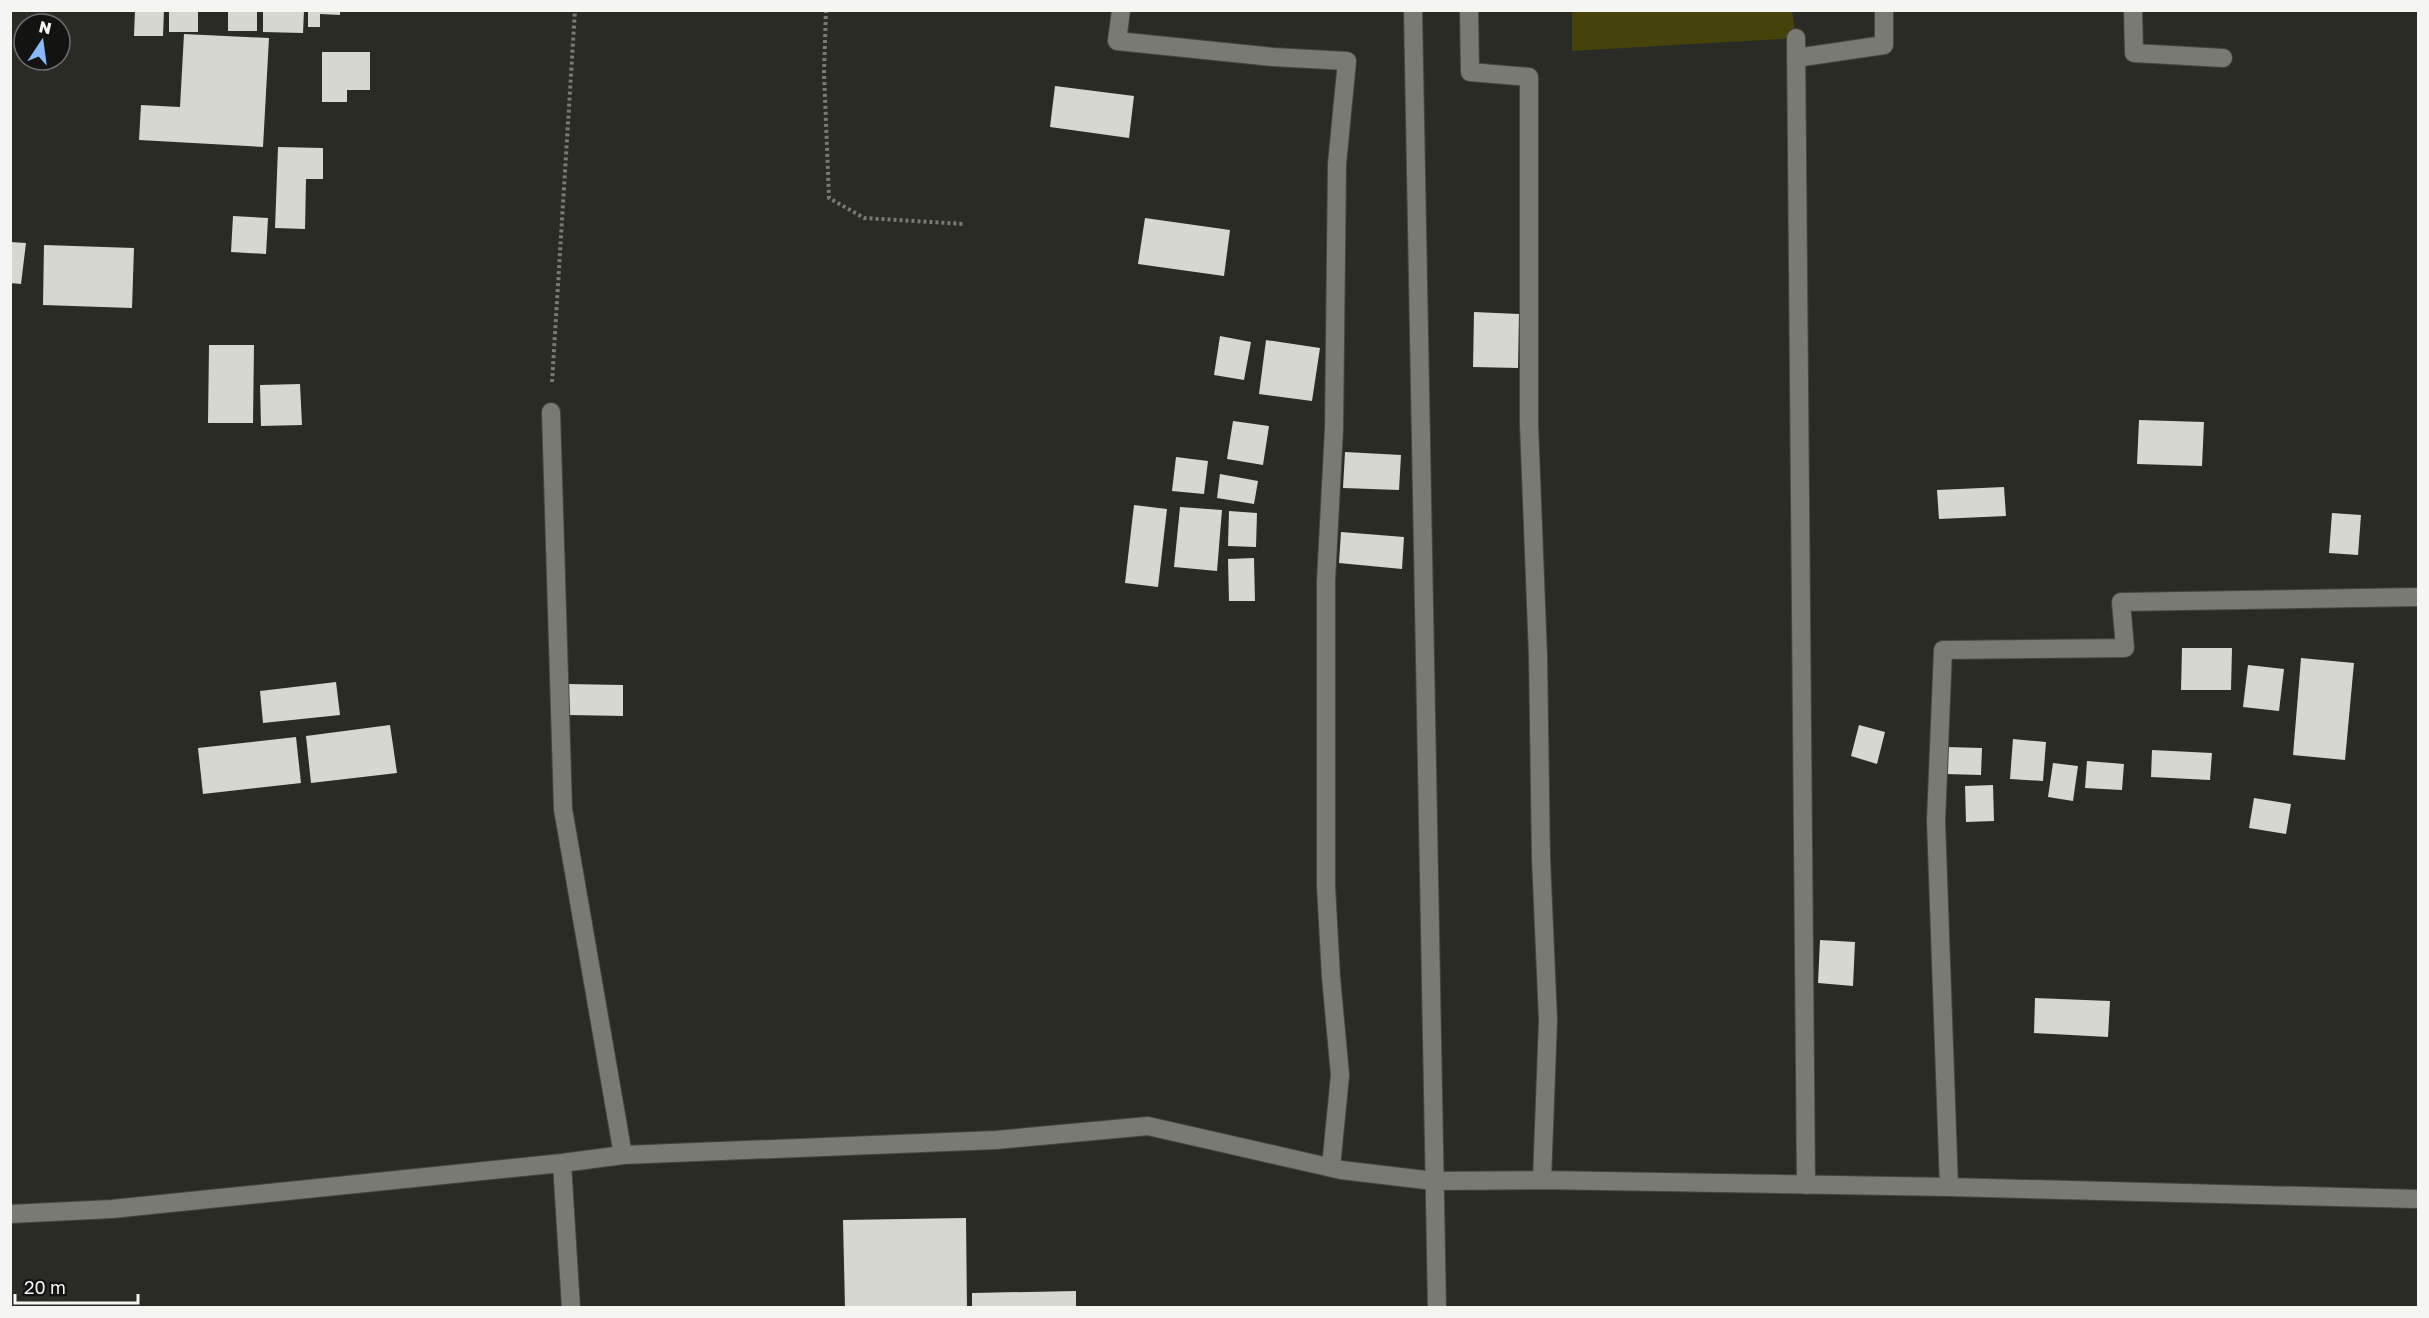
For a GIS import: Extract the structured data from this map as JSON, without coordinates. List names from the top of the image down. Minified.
{"scale_bar":"20 m","north":"top"}
